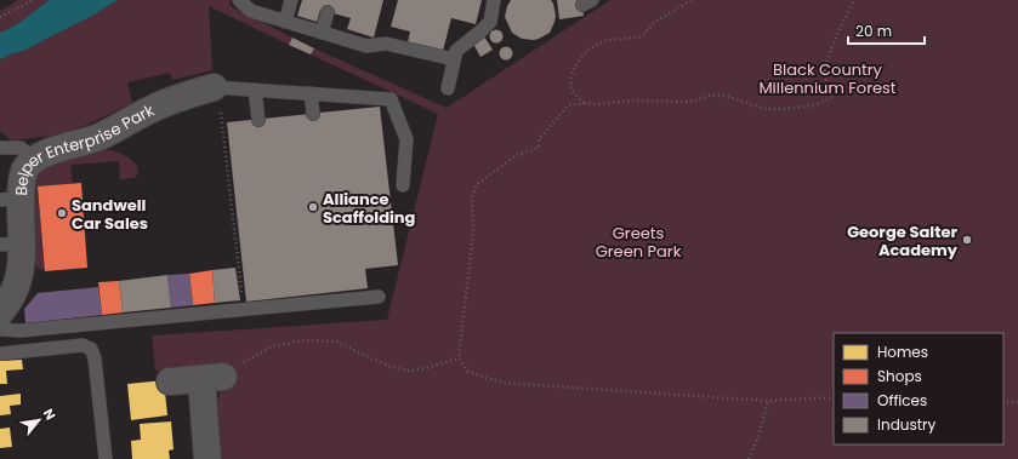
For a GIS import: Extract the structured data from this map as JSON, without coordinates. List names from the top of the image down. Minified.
{"streets":{"street":["Belper Enterprise Park"]},"parks":["Black Country Millennium Forest","Greets Green Park"],"places":["Alliance Scaffolding","Sandwell Car Sales","George Salter Academy"],"legend":["Homes","Shops","Offices","Industry"],"scale_bar":"20 m","north":"top right"}
